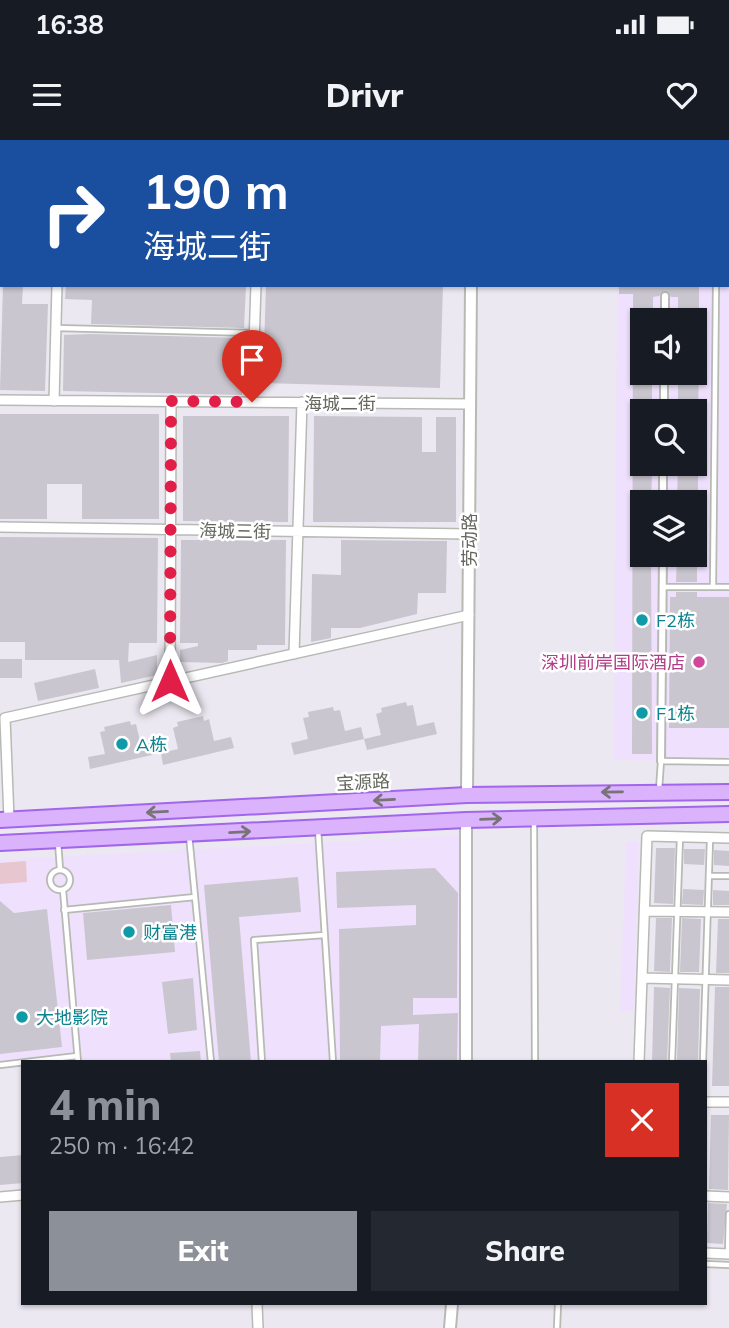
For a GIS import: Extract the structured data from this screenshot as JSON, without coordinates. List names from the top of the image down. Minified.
{"streets":{"main road":["宝源路"],"street":["海城二街","海城三街","劳动路"]},"crossings":[["海城二街","劳动路"],["海城三街","劳动路"],["劳动路","宝源路"]],"places":["F2栋","深圳前岸国际酒店","F1栋","A栋","财富港","大地影院"],"page":{"status":"16:38","header":"Drivr","turn":["190 m","海城二街"],"heading":["4 min","250 m · 16:42"],"buttons":["Exit","Share"]}}
